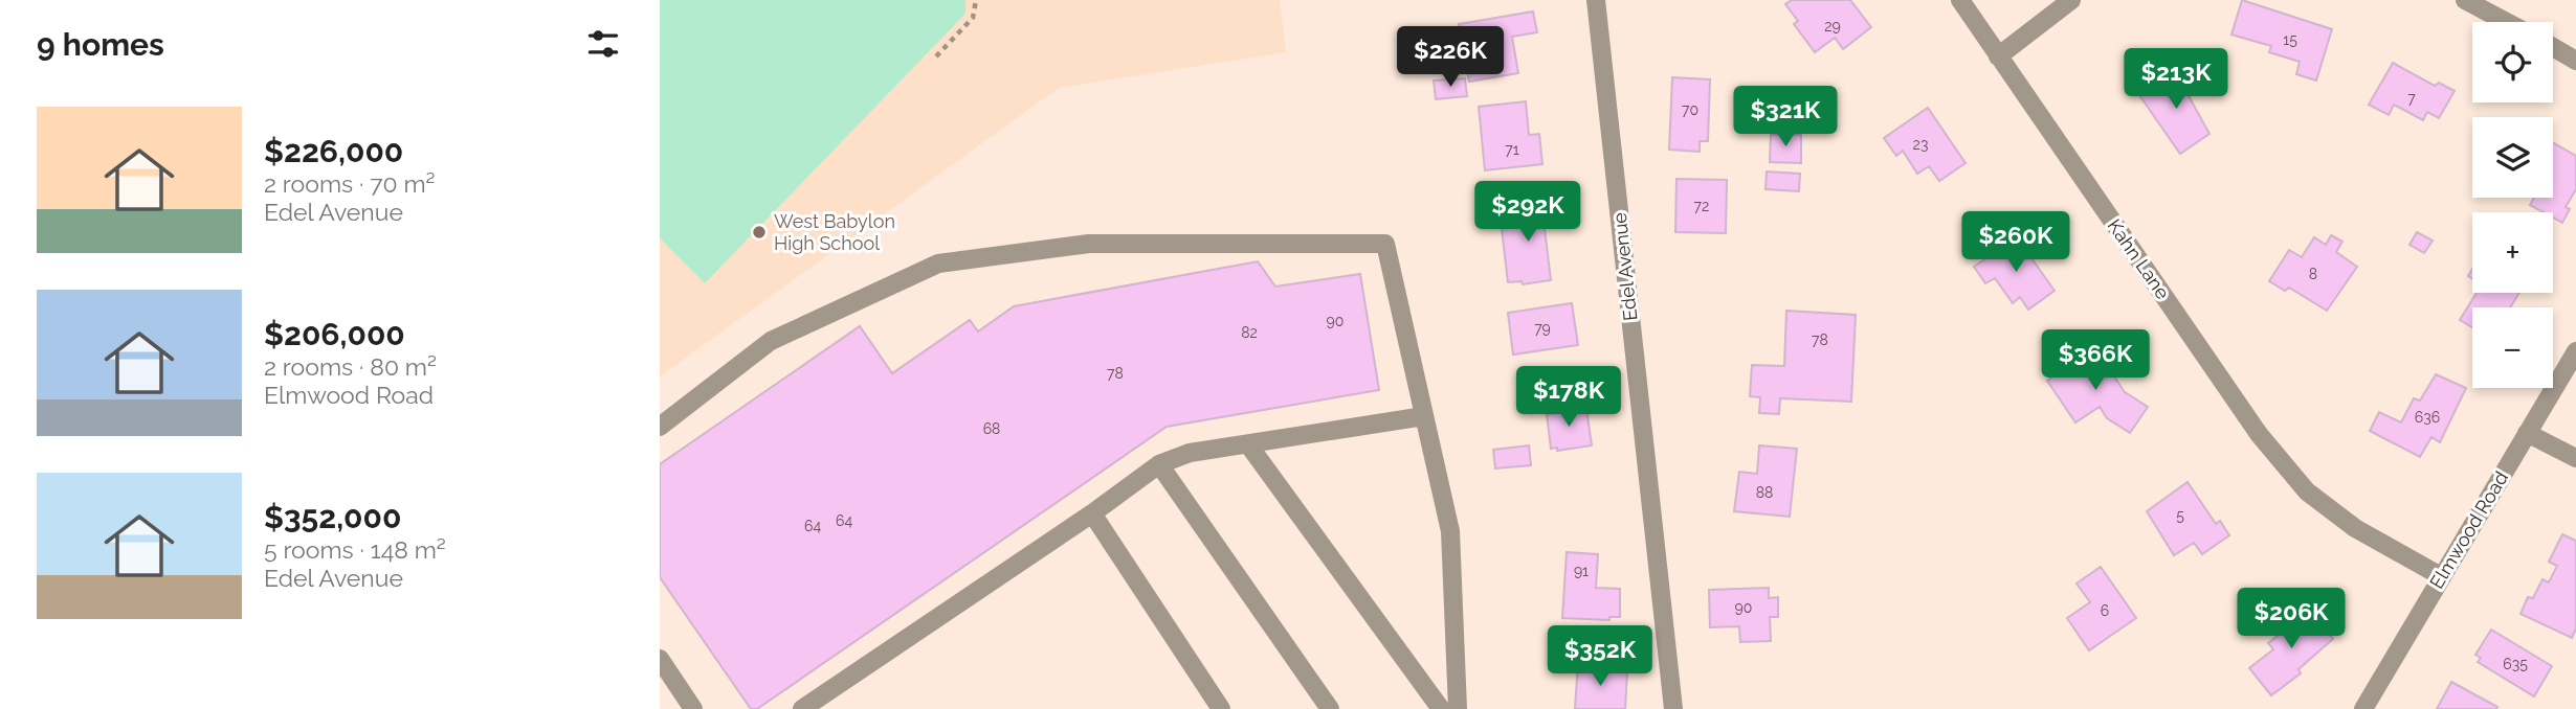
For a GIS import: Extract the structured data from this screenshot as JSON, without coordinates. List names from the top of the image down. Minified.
{"streets":{"street":["Kahn Lane","Edel Avenue","Elmwood Road"]},"crossings":[["Kahn Lane","Elmwood Road"]],"places":["West Babylon High School"],"house_numbers":["29","15","7","70","23","71","72","8","90","79","82","78","78","636","68","88","5","64","64","91","90","6","635"],"page":{"heading":"9 homes","map_buttons":["+","−"],"price":["$226K","$213K","$321K","$292K","$260K","$366K","$178K","$206K","$352K"],"list":[{"name":"$226,000","note":"2 rooms · 70 m² · Edel Avenue"},{"name":"$206,000","note":"2 rooms · 80 m² · Elmwood Road"},{"name":"$352,000","note":"5 rooms · 148 m² · Edel Avenue"}]}}
